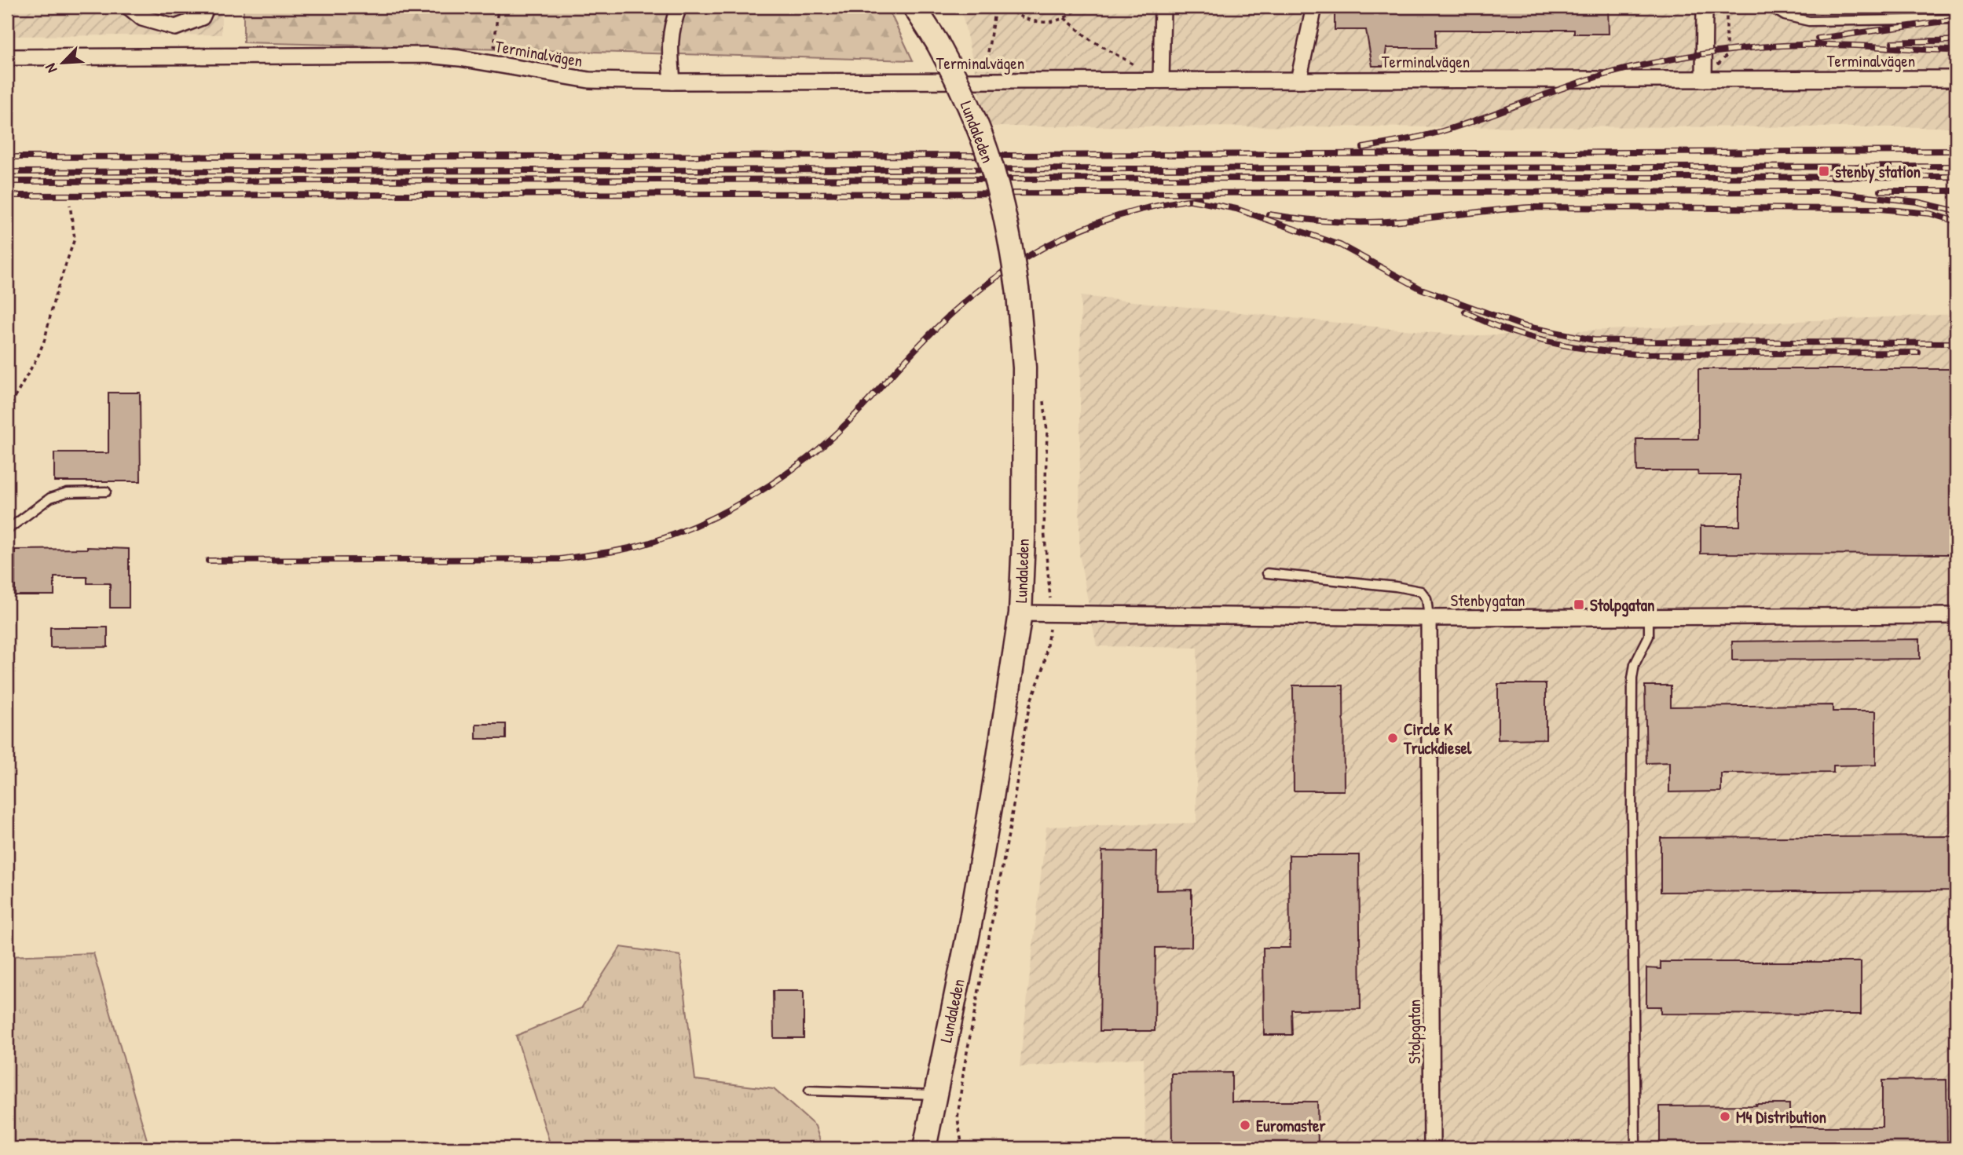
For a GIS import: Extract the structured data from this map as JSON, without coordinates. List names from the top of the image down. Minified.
{"streets":{"main road":["Lundaleden"],"street":["Terminalvägen","Stenbygatan","Stolpgatan"]},"crossings":[["Lundaleden","Stenbygatan"],["Stenbygatan","Stolpgatan"]],"places":{"transit":["stenby station","Stolpgatan"],"other":["Circle K Truckdiesel","M4 Distribution","Euromaster"]},"north":"bottom left"}
